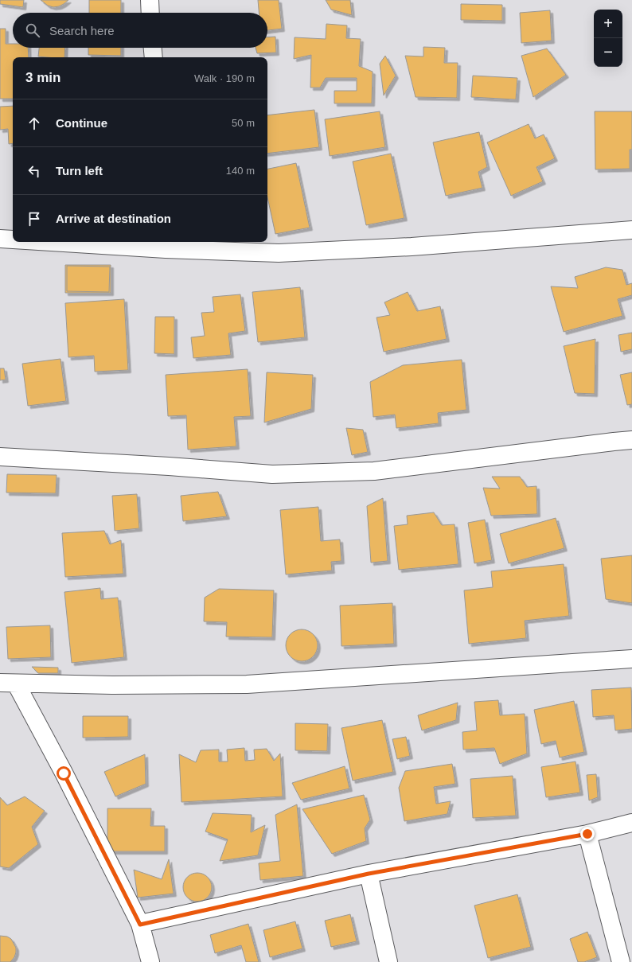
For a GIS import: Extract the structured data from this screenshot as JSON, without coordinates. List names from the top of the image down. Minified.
{"page":{"map_buttons":["+","−"],"search":"Search here","heading":["3 min","Walk · 190 m"],"list":[["Continue","50 m"],["Turn left","140 m"],"Arrive at destination"]}}
